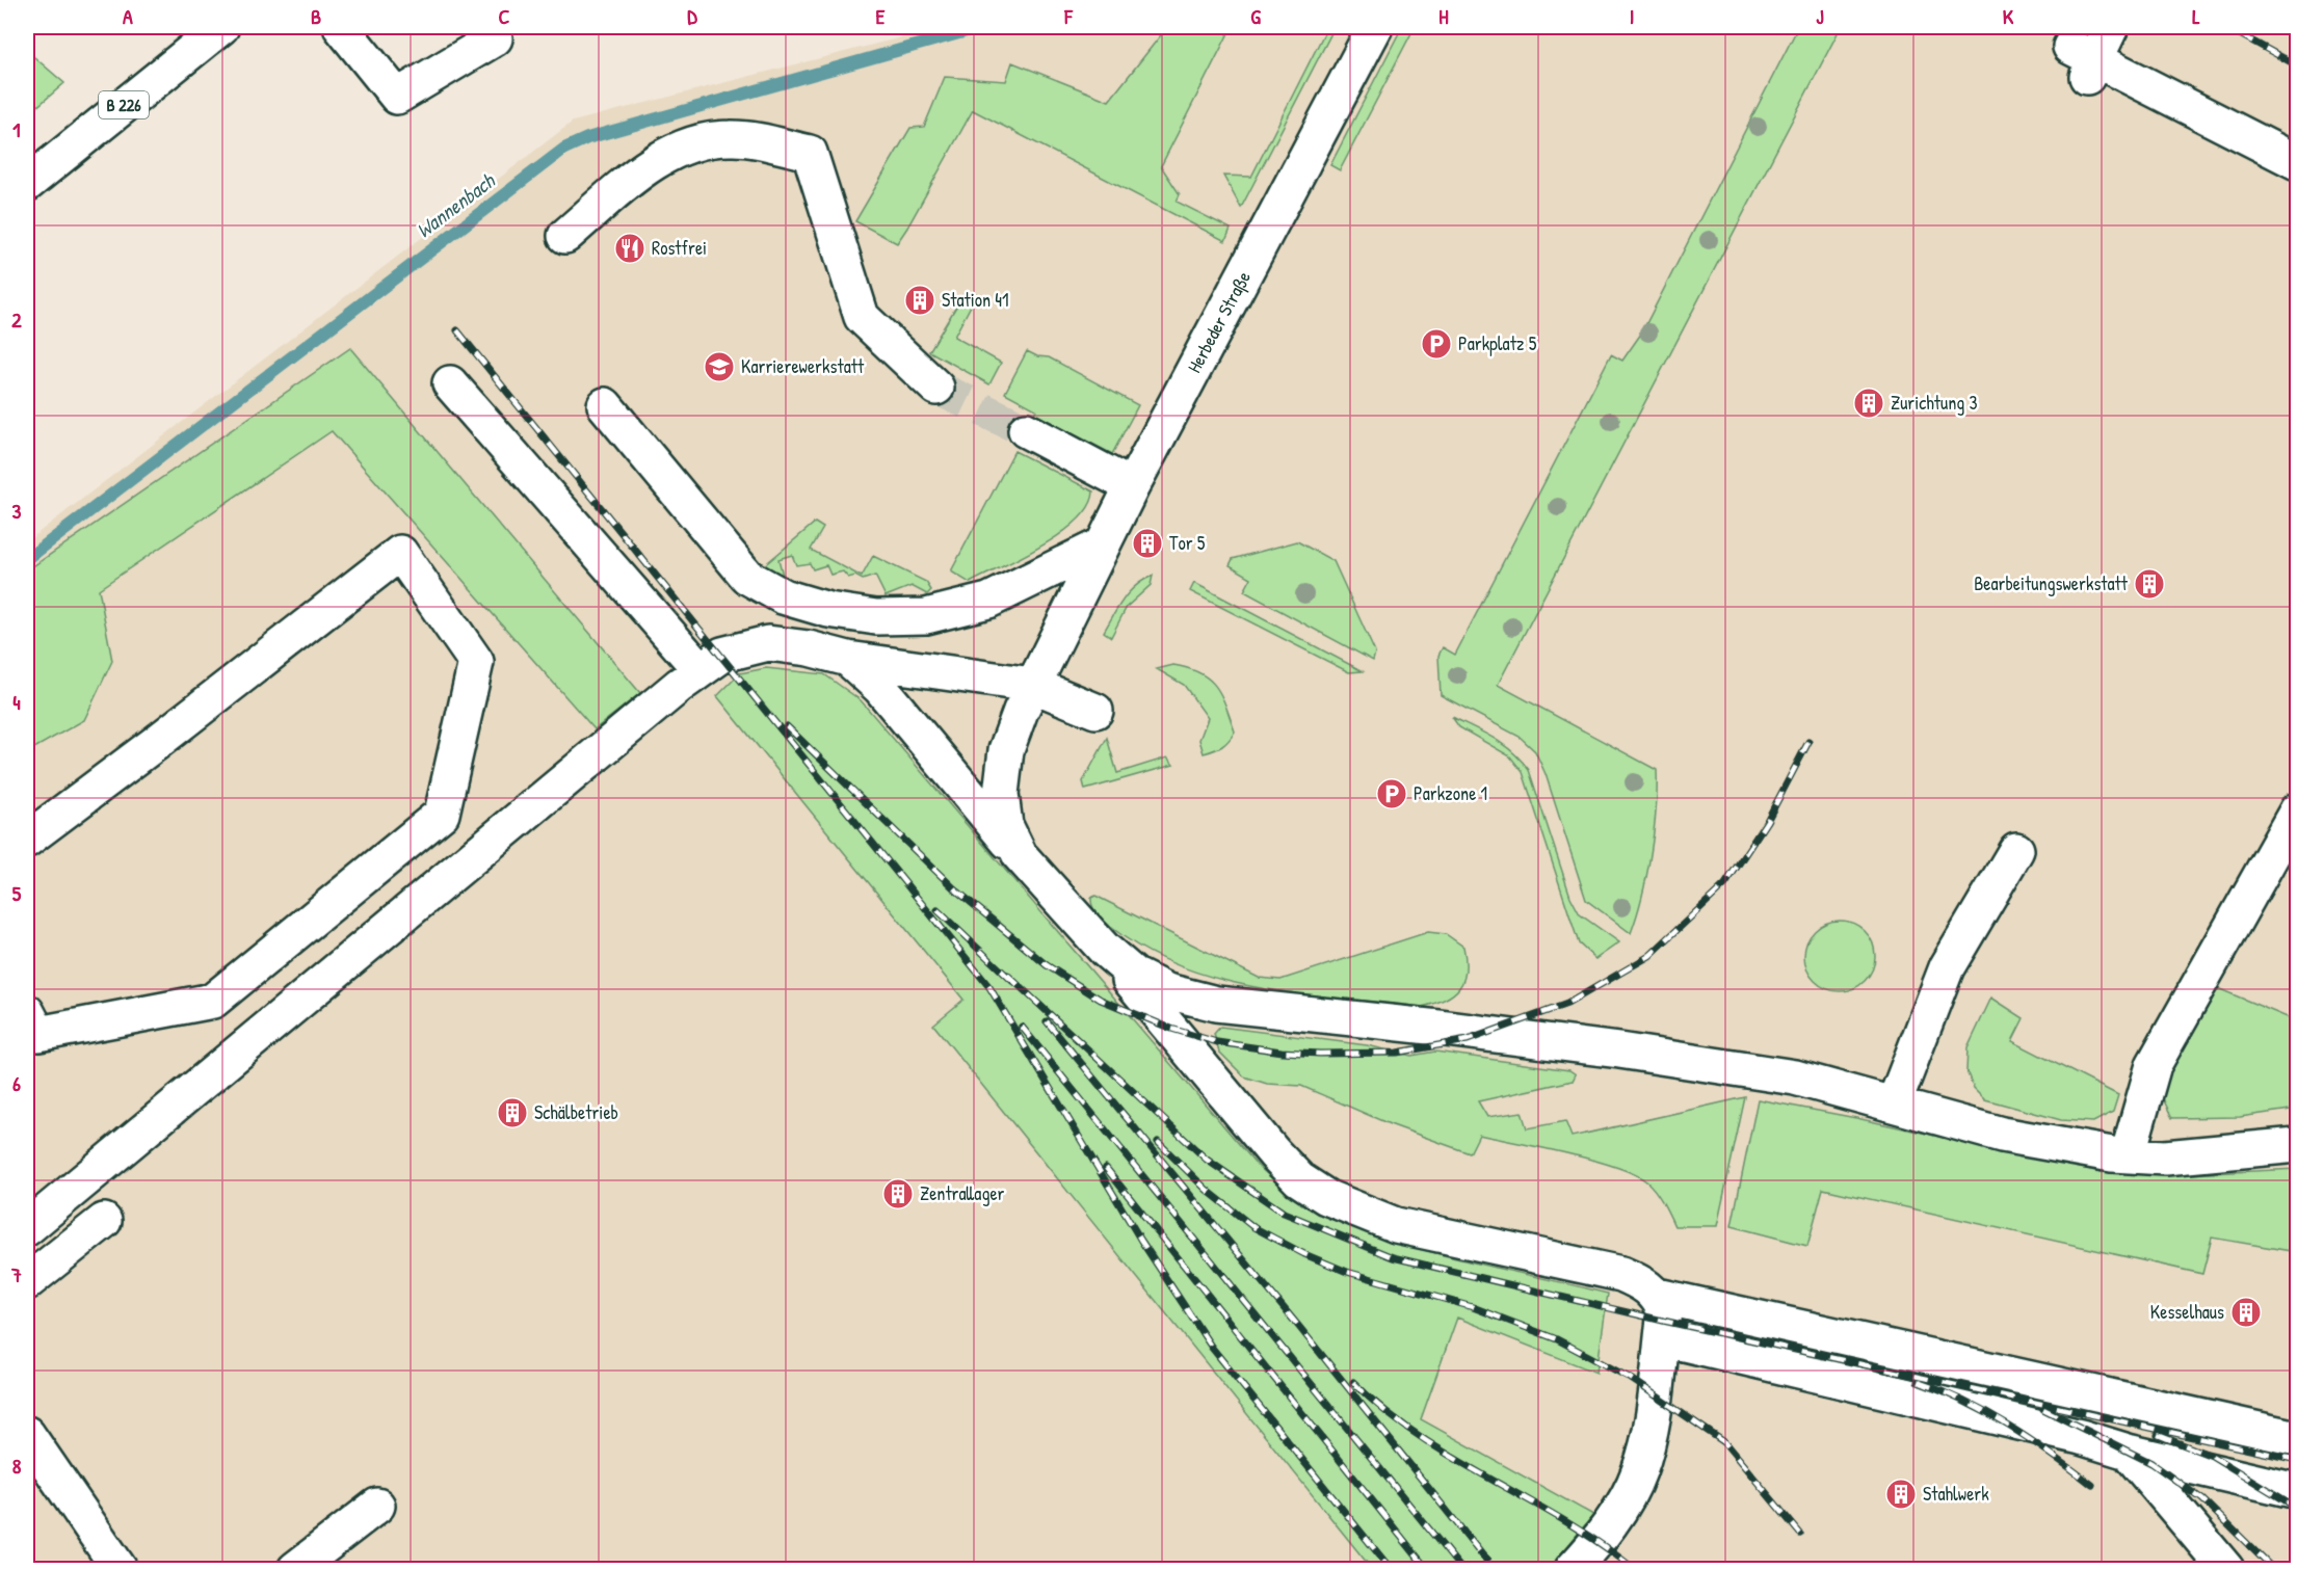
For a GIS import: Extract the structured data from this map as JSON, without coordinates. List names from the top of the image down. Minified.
{"streets":{"main road":["B 226","Herbeder Straße"]},"water":["Wannenbach"],"places":{"restaurant":["Rostfrei"],"building":["Station 41","Zurichtung 3","Tor 5","Bearbeitungswerkstatt","Schälbetrieb","Zentrallager","Kesselhaus","Stahlwerk"],"parking":["Parkplatz 5","Parkzone 1"],"school or university":["Karrierewerkstatt"]},"grid":{"columns":["A","B","C","D","E","F","G","H","I","J","K","L"],"rows":["1","2","3","4","5","6","7","8"]}}
